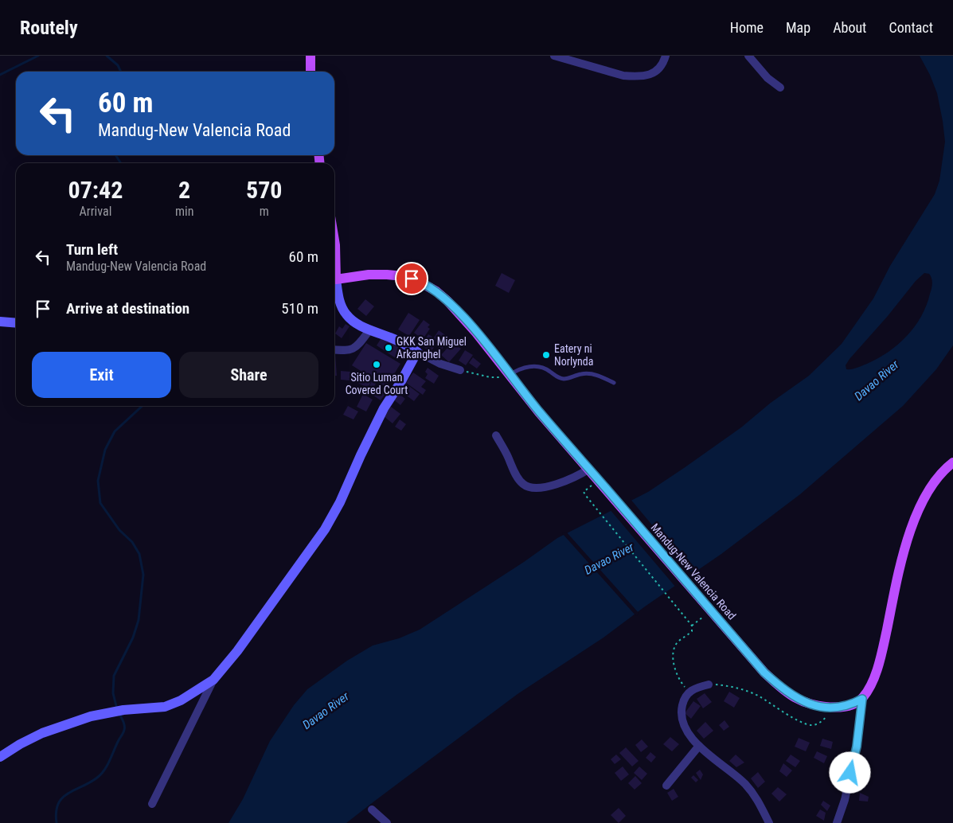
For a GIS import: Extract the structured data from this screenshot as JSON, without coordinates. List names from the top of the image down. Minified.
{"streets":{"main road":["Mandug-New Valencia Road"]},"water":["Davao River"],"places":["GKK San Miguel Arkanghel","Eatery ni Norlynda","Sitio Luman Covered Court"],"page":{"header":"Routely","nav":["Home","Map","About","Contact"],"turn":["60 m","Mandug-New Valencia Road"],"eta":["07:42","Arrival","2","min","570","m"],"list":[{"name":"Turn left","note":"Mandug-New Valencia Road","value":"60 m"},{"name":"Arrive at destination","value":"510 m"}],"buttons":["Exit","Share"]}}
